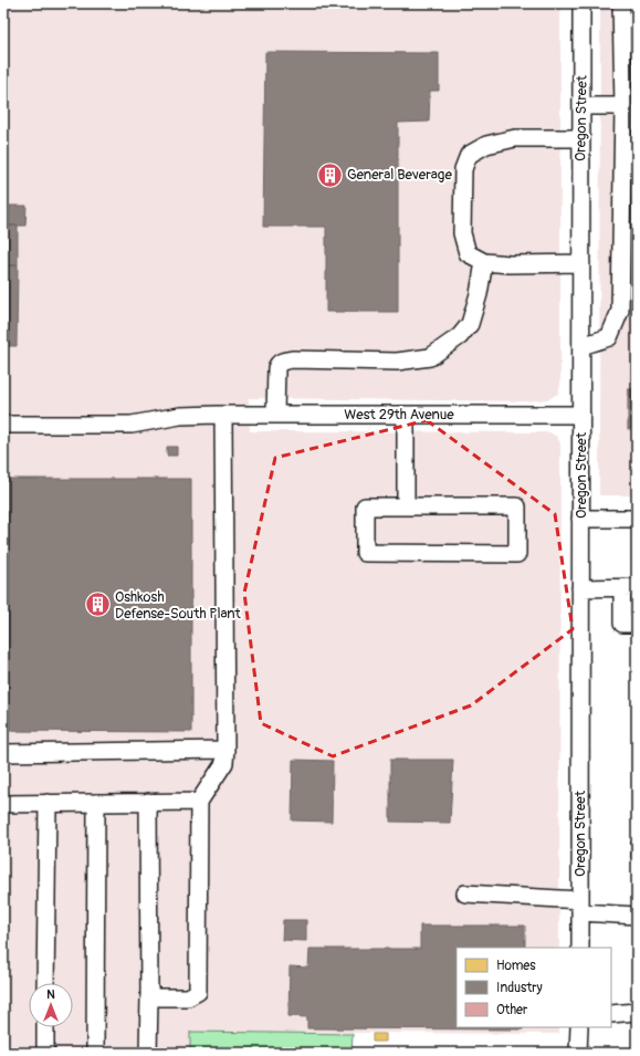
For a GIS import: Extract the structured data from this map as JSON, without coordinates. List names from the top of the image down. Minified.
{"streets":{"street":["Oregon Street","West 29th Avenue"]},"crossings":[["Oregon Street","West 29th Avenue"]],"places":{"building":["General Beverage","Oshkosh Defense-South Plant"]},"legend":["Homes","Industry","Other"],"north":"top"}
